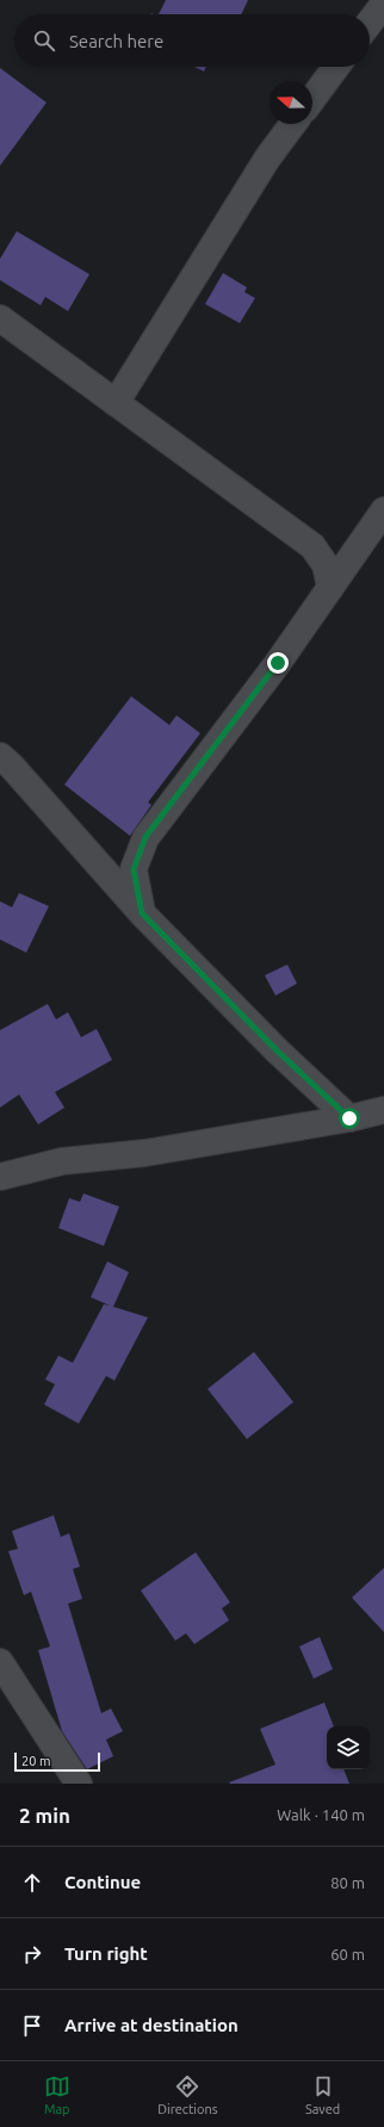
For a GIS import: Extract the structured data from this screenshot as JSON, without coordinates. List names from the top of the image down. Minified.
{"scale_bar":"20 m","north":"left","page":{"search":"Search here","scale":"20 m","heading":["2 min","Walk · 140 m"],"list":[["Continue","80 m"],["Turn right","60 m"],"Arrive at destination"],"nav":["Map","Directions","Saved"]}}
